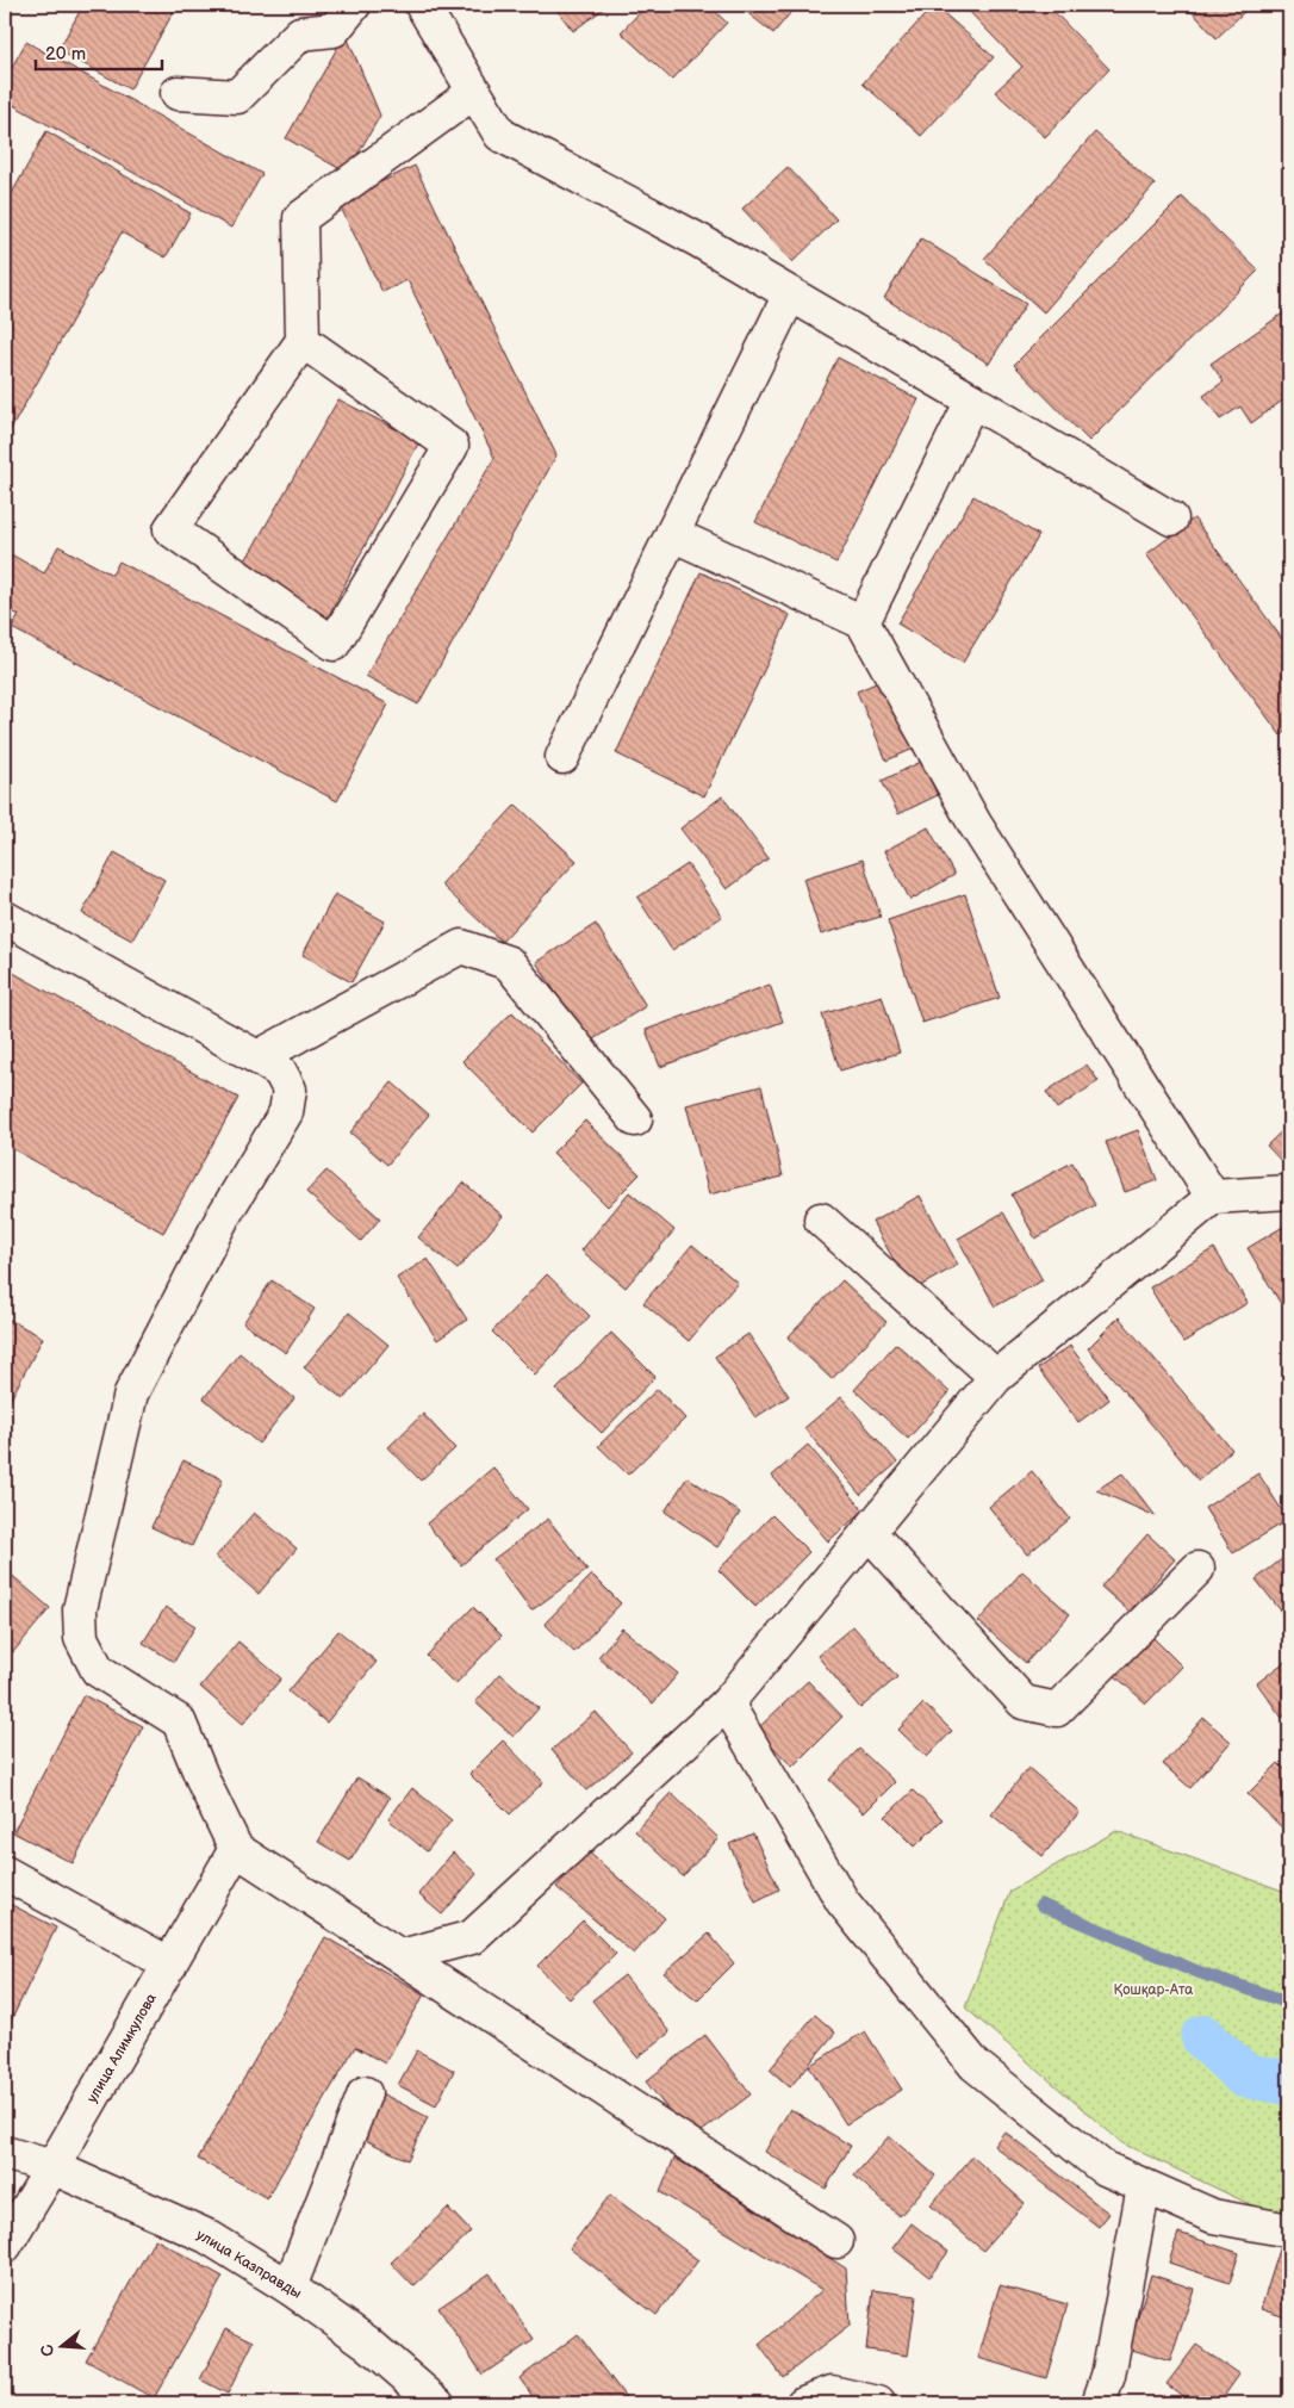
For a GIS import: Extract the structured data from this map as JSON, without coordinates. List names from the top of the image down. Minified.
{"streets":{"street":["улица Алимкулова","улица Казправды"]},"crossings":[["улица Алимкулова","улица Казправды"]],"parks":["Қошқар-Ата"],"scale_bar":"20 m","north":"left"}
